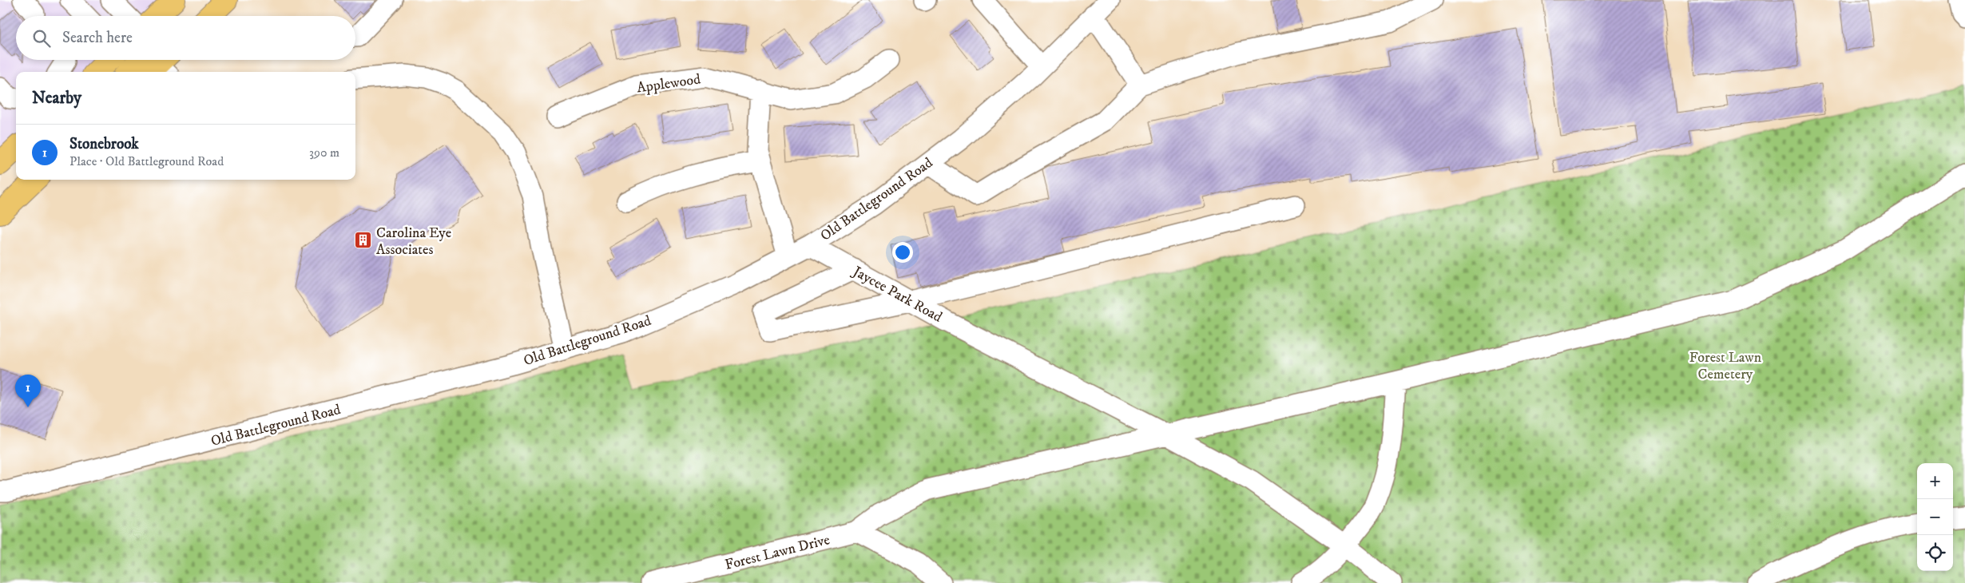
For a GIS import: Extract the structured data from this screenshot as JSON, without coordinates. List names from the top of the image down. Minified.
{"streets":{"street":["Applewood","Old Battleground Road","Jaycee Park Road","Forest Lawn Drive"]},"crossings":[["Old Battleground Road","Jaycee Park Road"]],"parks":["Forest Lawn Cemetery"],"places":{"building":["Carolina Eye Associates"]},"page":{"search":"Search here","heading":"Nearby","list":[{"mark":"1","name":"Stonebrook","note":"Place · Old Battleground Road","value":"390 m"}],"pins":"1","map_buttons":["+","−"]}}
